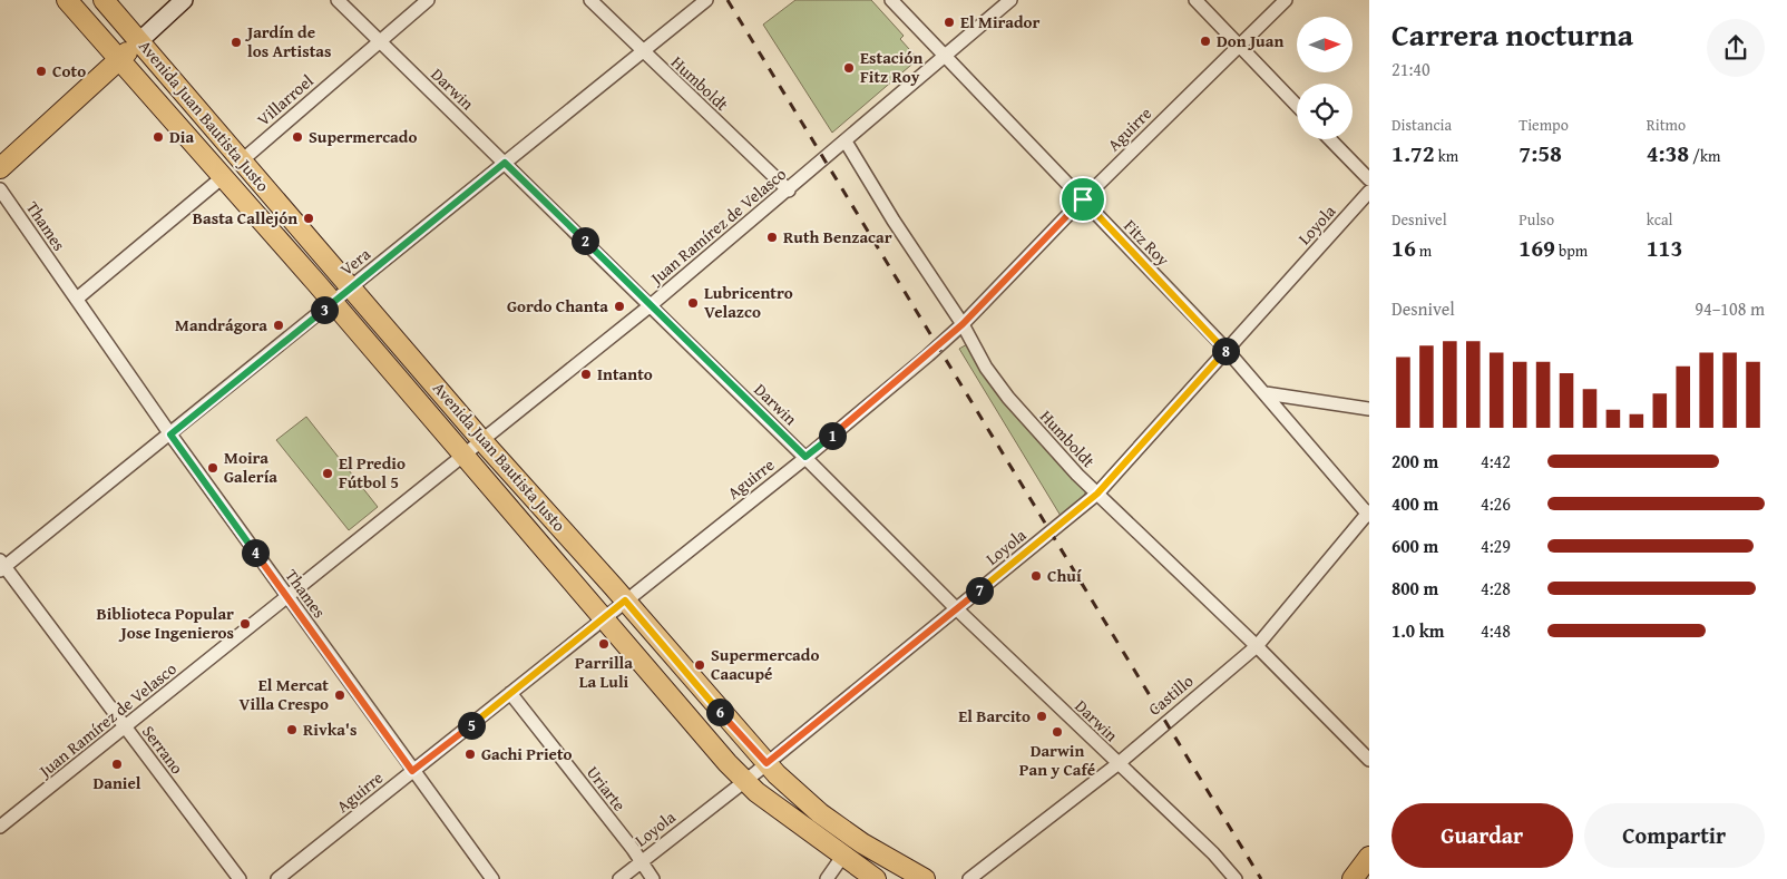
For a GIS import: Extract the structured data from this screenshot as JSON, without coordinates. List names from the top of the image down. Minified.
{"streets":{"main road":["Avenida Juan Bautista Justo"],"street":["Humboldt","Darwin","Villarroel","Aguirre","Loyola","Thames","Juan Ramírez de Velasco","Fitz Roy","Vera","Castillo","Serrano","Uriarte"]},"crossings":[["Humboldt","Aguirre"],["Humboldt","Loyola"],["Humboldt","Juan Ramírez de Velasco"],["Humboldt","Vera"],["Humboldt","Castillo"],["Darwin","Villarroel"],["Darwin","Aguirre"],["Darwin","Loyola"],["Darwin","Juan Ramírez de Velasco"],["Darwin","Vera"],["Darwin","Castillo"],["Villarroel","Avenida Juan Bautista Justo"],["Avenida Juan Bautista Justo","Aguirre"],["Avenida Juan Bautista Justo","Loyola"],["Avenida Juan Bautista Justo","Juan Ramírez de Velasco"],["Avenida Juan Bautista Justo","Vera"],["Aguirre","Thames"],["Aguirre","Fitz Roy"],["Aguirre","Uriarte"],["Loyola","Fitz Roy"],["Loyola","Uriarte"],["Thames","Juan Ramírez de Velasco"],["Thames","Vera"],["Juan Ramírez de Velasco","Fitz Roy"],["Juan Ramírez de Velasco","Serrano"],["Fitz Roy","Castillo"],["Vera","Serrano"]],"places":["El Mirador","Don Juan","Jardín de los Artistas","Estación Fitz Roy","Coto","Dia","Supermercado","Basta Callejón","Ruth Benzacar","Lubricentro Velazco","Gordo Chanta","Mandrágora","Intanto","Moira Galería","El Predio Fútbol 5","Chuí","Biblioteca Popular Jose Ingenieros","Parrilla La Luli","Supermercado Caacupé","El Mercat Villa Crespo","El Barcito","Rivka's","Darwin Pan y Café","Gachi Prieto","Daniel"],"north":"right","page":{"heading":["Carrera nocturna","21:40"],"stats":[["Distancia","1.72 km"],["Tiempo","7:58"],["Ritmo","4:38 /km"],["Desnivel","16 m"],["Pulso","169 bpm"],["kcal","113"]],"pins":["2","3","8","1","4","7","6","5"],"chart":["Desnivel","94–108 m"],"list":[{"name":"200 m","note":"4:42"},{"name":"400 m","note":"4:26"},{"name":"600 m","note":"4:29"},{"name":"800 m","note":"4:28"},{"name":"1.0 km","note":"4:48"}],"buttons":["Guardar","Compartir"]}}
